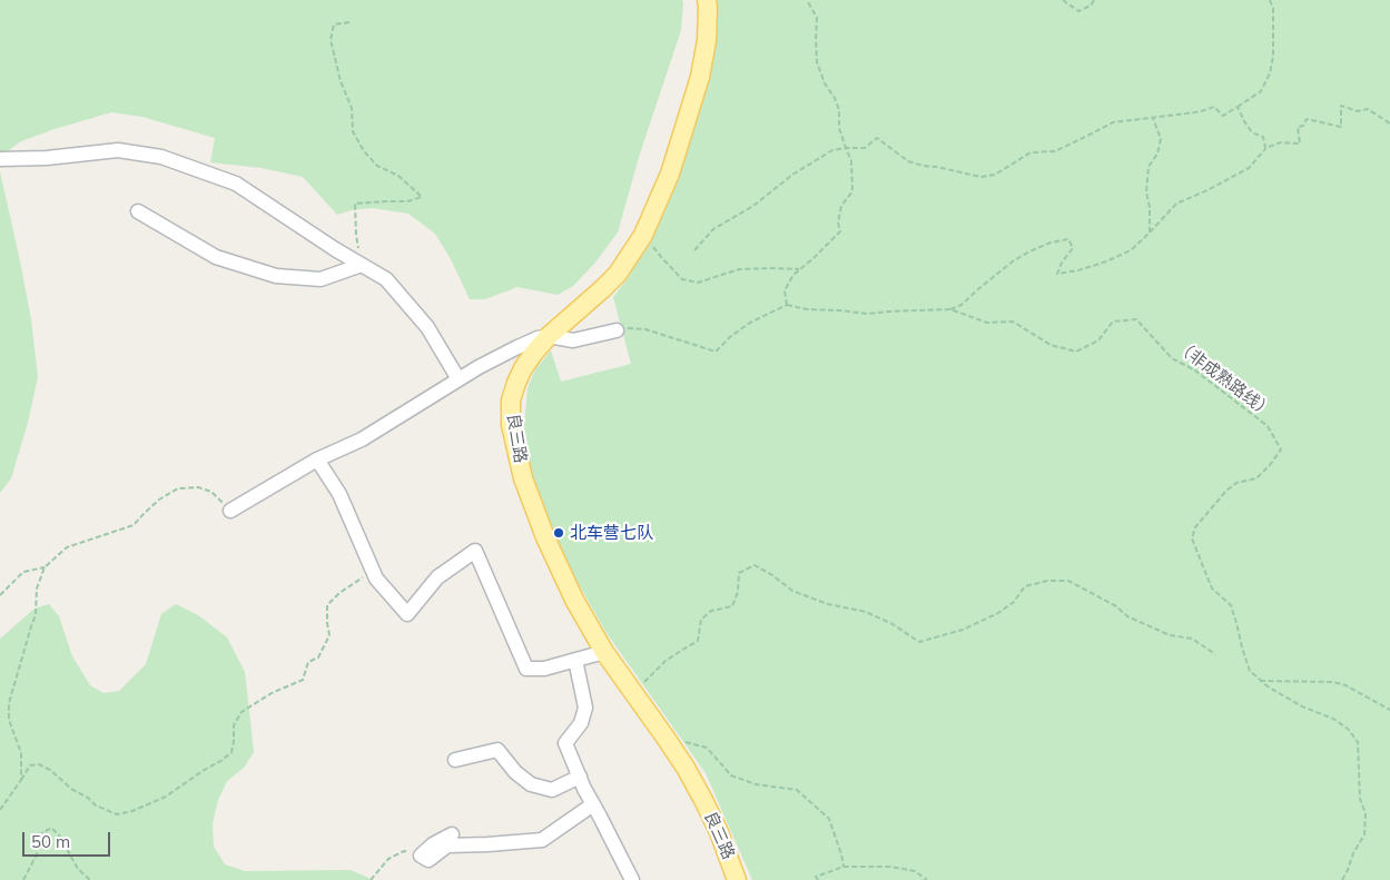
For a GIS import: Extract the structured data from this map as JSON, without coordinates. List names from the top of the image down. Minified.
{"streets":{"main road":["良三路"],"path":["（非成熟路线）"]},"places":["北车营七队"],"scale_bar":"50 m"}
